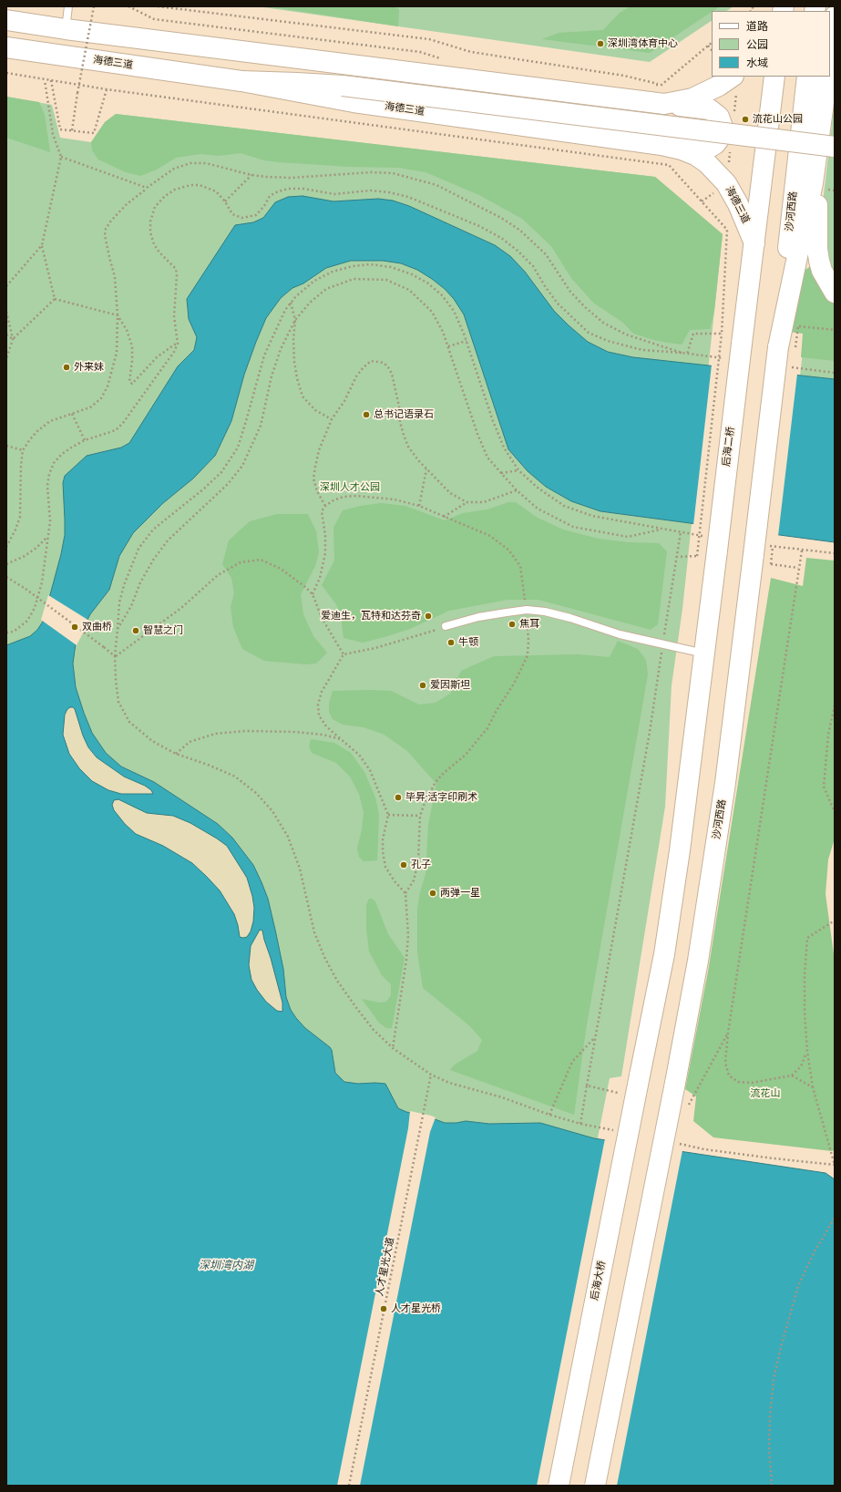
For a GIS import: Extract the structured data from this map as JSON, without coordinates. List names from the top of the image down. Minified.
{"streets":{"main road":["海德三道","沙河西路","后海二桥","后海大桥"],"path":["人才星光大道"]},"crossings":[["海德三道","后海二桥"]],"water":["深圳湾内湖"],"parks":["深圳人才公园","流花山"],"places":["深圳湾体育中心","流花山公园","外来妹","总书记语录石","爱迪生，瓦特和达芬奇","焦耳","双曲桥","智慧之门","牛顿","爱因斯坦","毕昇·活字印刷术","孔子","两弹一星","人才星光桥"],"legend":["道路","公园","水域"]}
